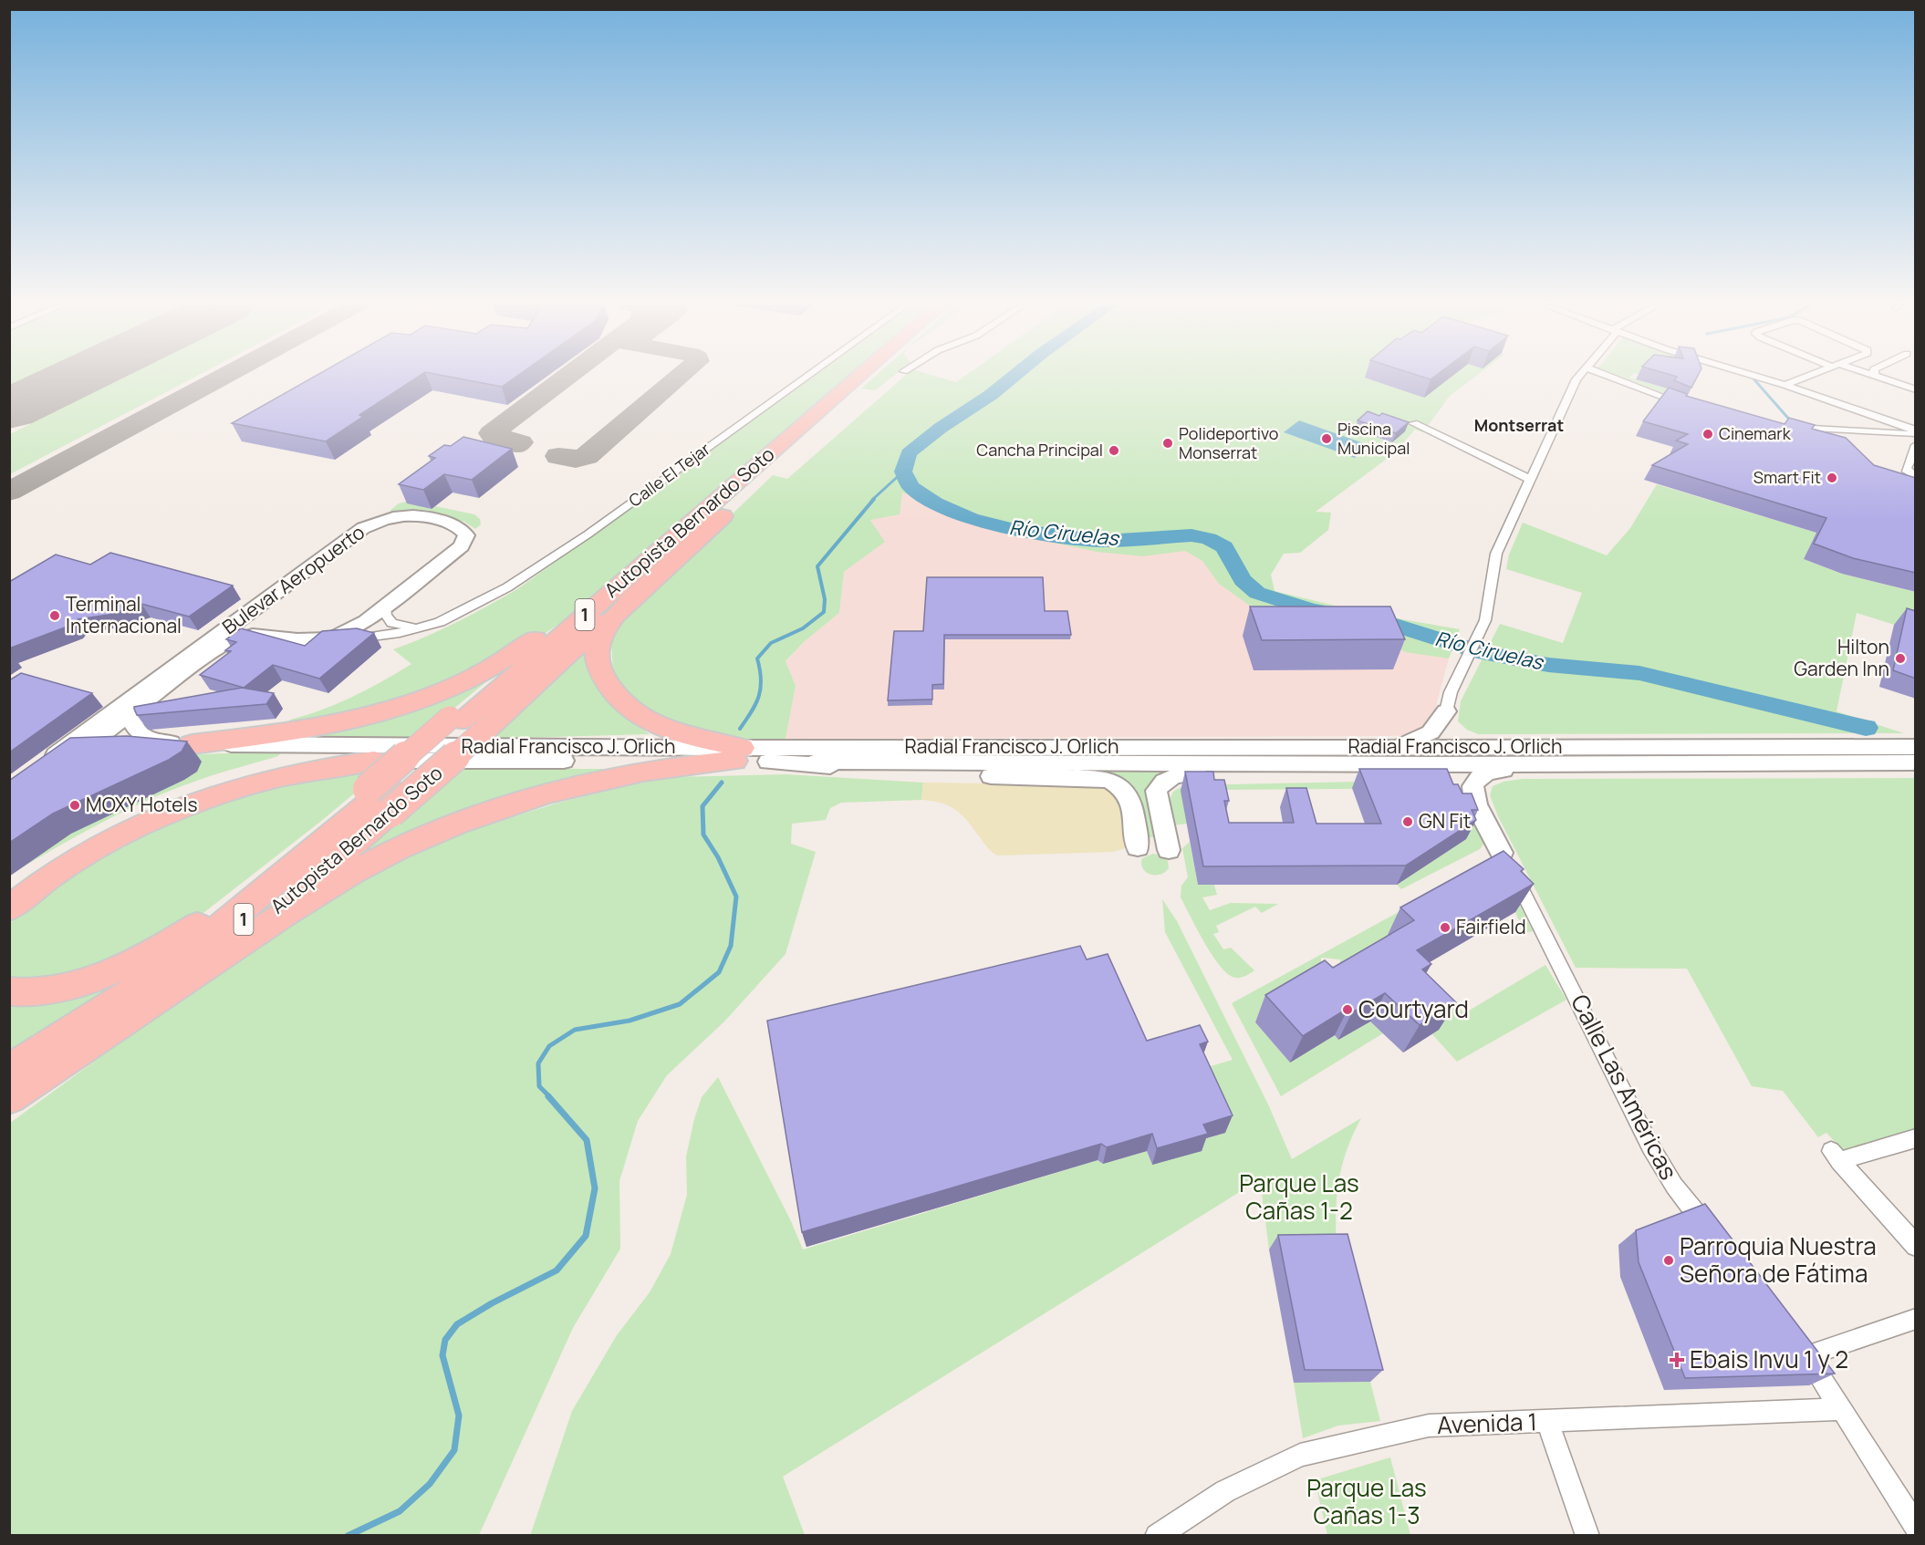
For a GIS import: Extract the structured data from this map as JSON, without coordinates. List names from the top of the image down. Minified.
{"streets":{"highway":["Autopista Bernardo Soto","1"],"main road":["Bulevar Aeropuerto","Radial Francisco J. Orlich"],"street":["Calle El Tejar","Calle Las Américas","Avenida 1"]},"crossings":[["Calle El Tejar","Bulevar Aeropuerto"],["Autopista Bernardo Soto","1"],["Bulevar Aeropuerto","Radial Francisco J. Orlich"]],"districts":["Montserrat"],"water":["Río Ciruelas"],"parks":["Parque Las Cañas 1-2","Parque Las Cañas 1-3"],"places":{"other":["Cinemark","Piscina Municipal","Polideportivo Monserrat","Cancha Principal","Smart Fit","Terminal Internacional","Hilton Garden Inn","MOXY Hotels","GN Fit","Fairfield","Courtyard","Parroquia Nuestra Señora de Fátima"],"health":["Ebais Invu 1 y 2"]}}
